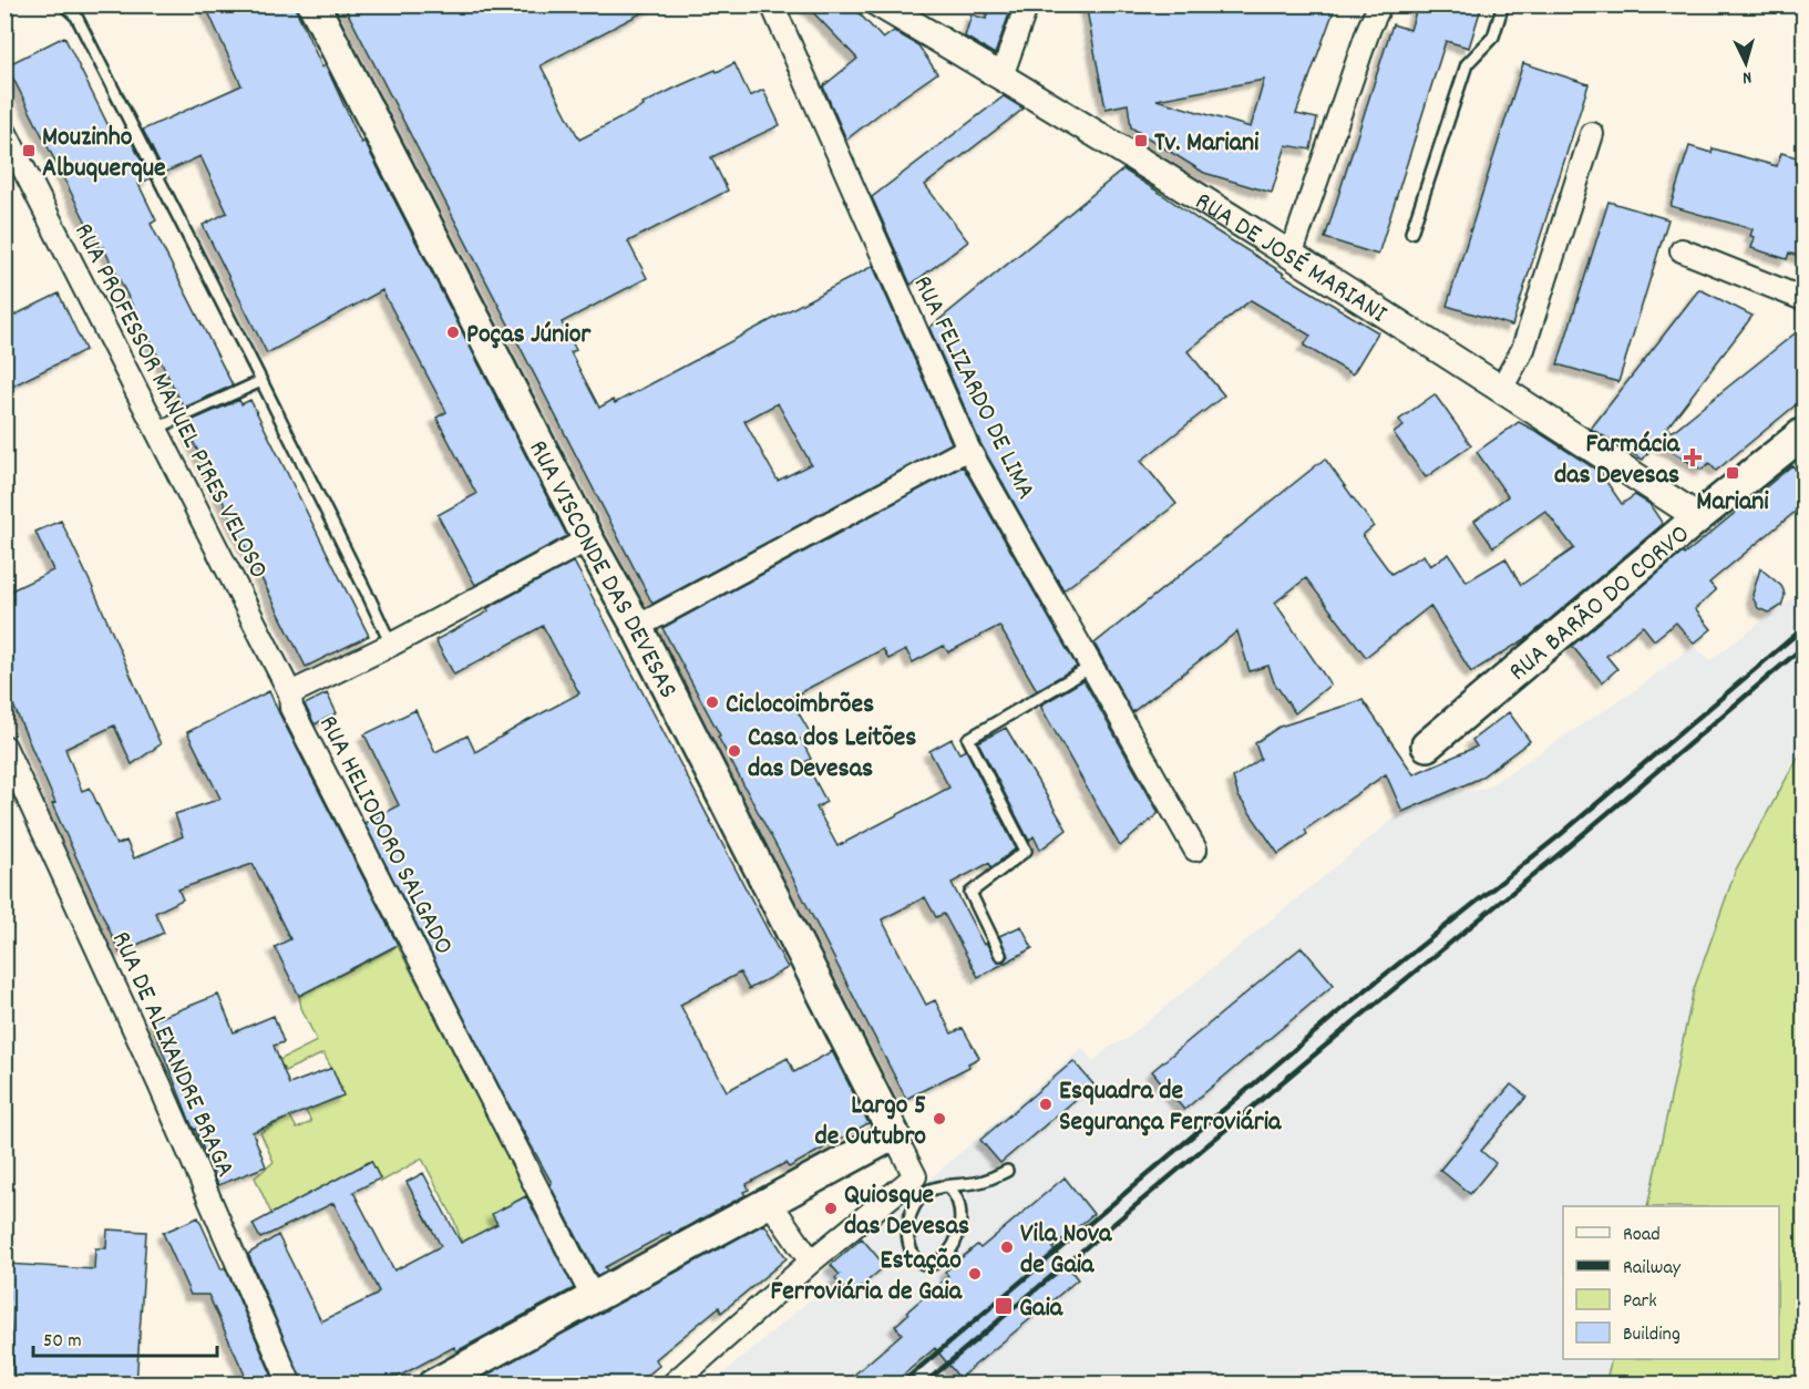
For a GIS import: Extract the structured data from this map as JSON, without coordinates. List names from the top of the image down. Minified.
{"streets":{"main road":["RUA VISCONDE DAS DEVESAS","RUA BARÃO DO CORVO"],"street":["RUA DE JOSÉ MARIANI","RUA FELIZARDO DE LIMA","RUA PROFESSOR MANUEL PIRES VELOSO","RUA HELIODORO SALGADO","RUA DE ALEXANDRE BRAGA"]},"crossings":[["RUA DE JOSÉ MARIANI","RUA BARÃO DO CORVO"],["RUA PROFESSOR MANUEL PIRES VELOSO","RUA HELIODORO SALGADO"],["RUA VISCONDE DAS DEVESAS","RUA HELIODORO SALGADO"]],"places":{"transit":["Tv. Mariani","Mouzinho Albuquerque","Mariani","Gaia"],"other":["Poças Júnior","Ciclocoimbrões","Casa dos Leitões das Devesas","Esquadra de Segurança Ferroviária","Largo 5 de Outubro","Quiosque das Devesas","Vila Nova de Gaia","Estação Ferroviária de Gaia"],"health":["Farmácia das Devesas"]},"legend":["Road","Railway","Park","Building"],"scale_bar":"50 m","north":"bottom"}
